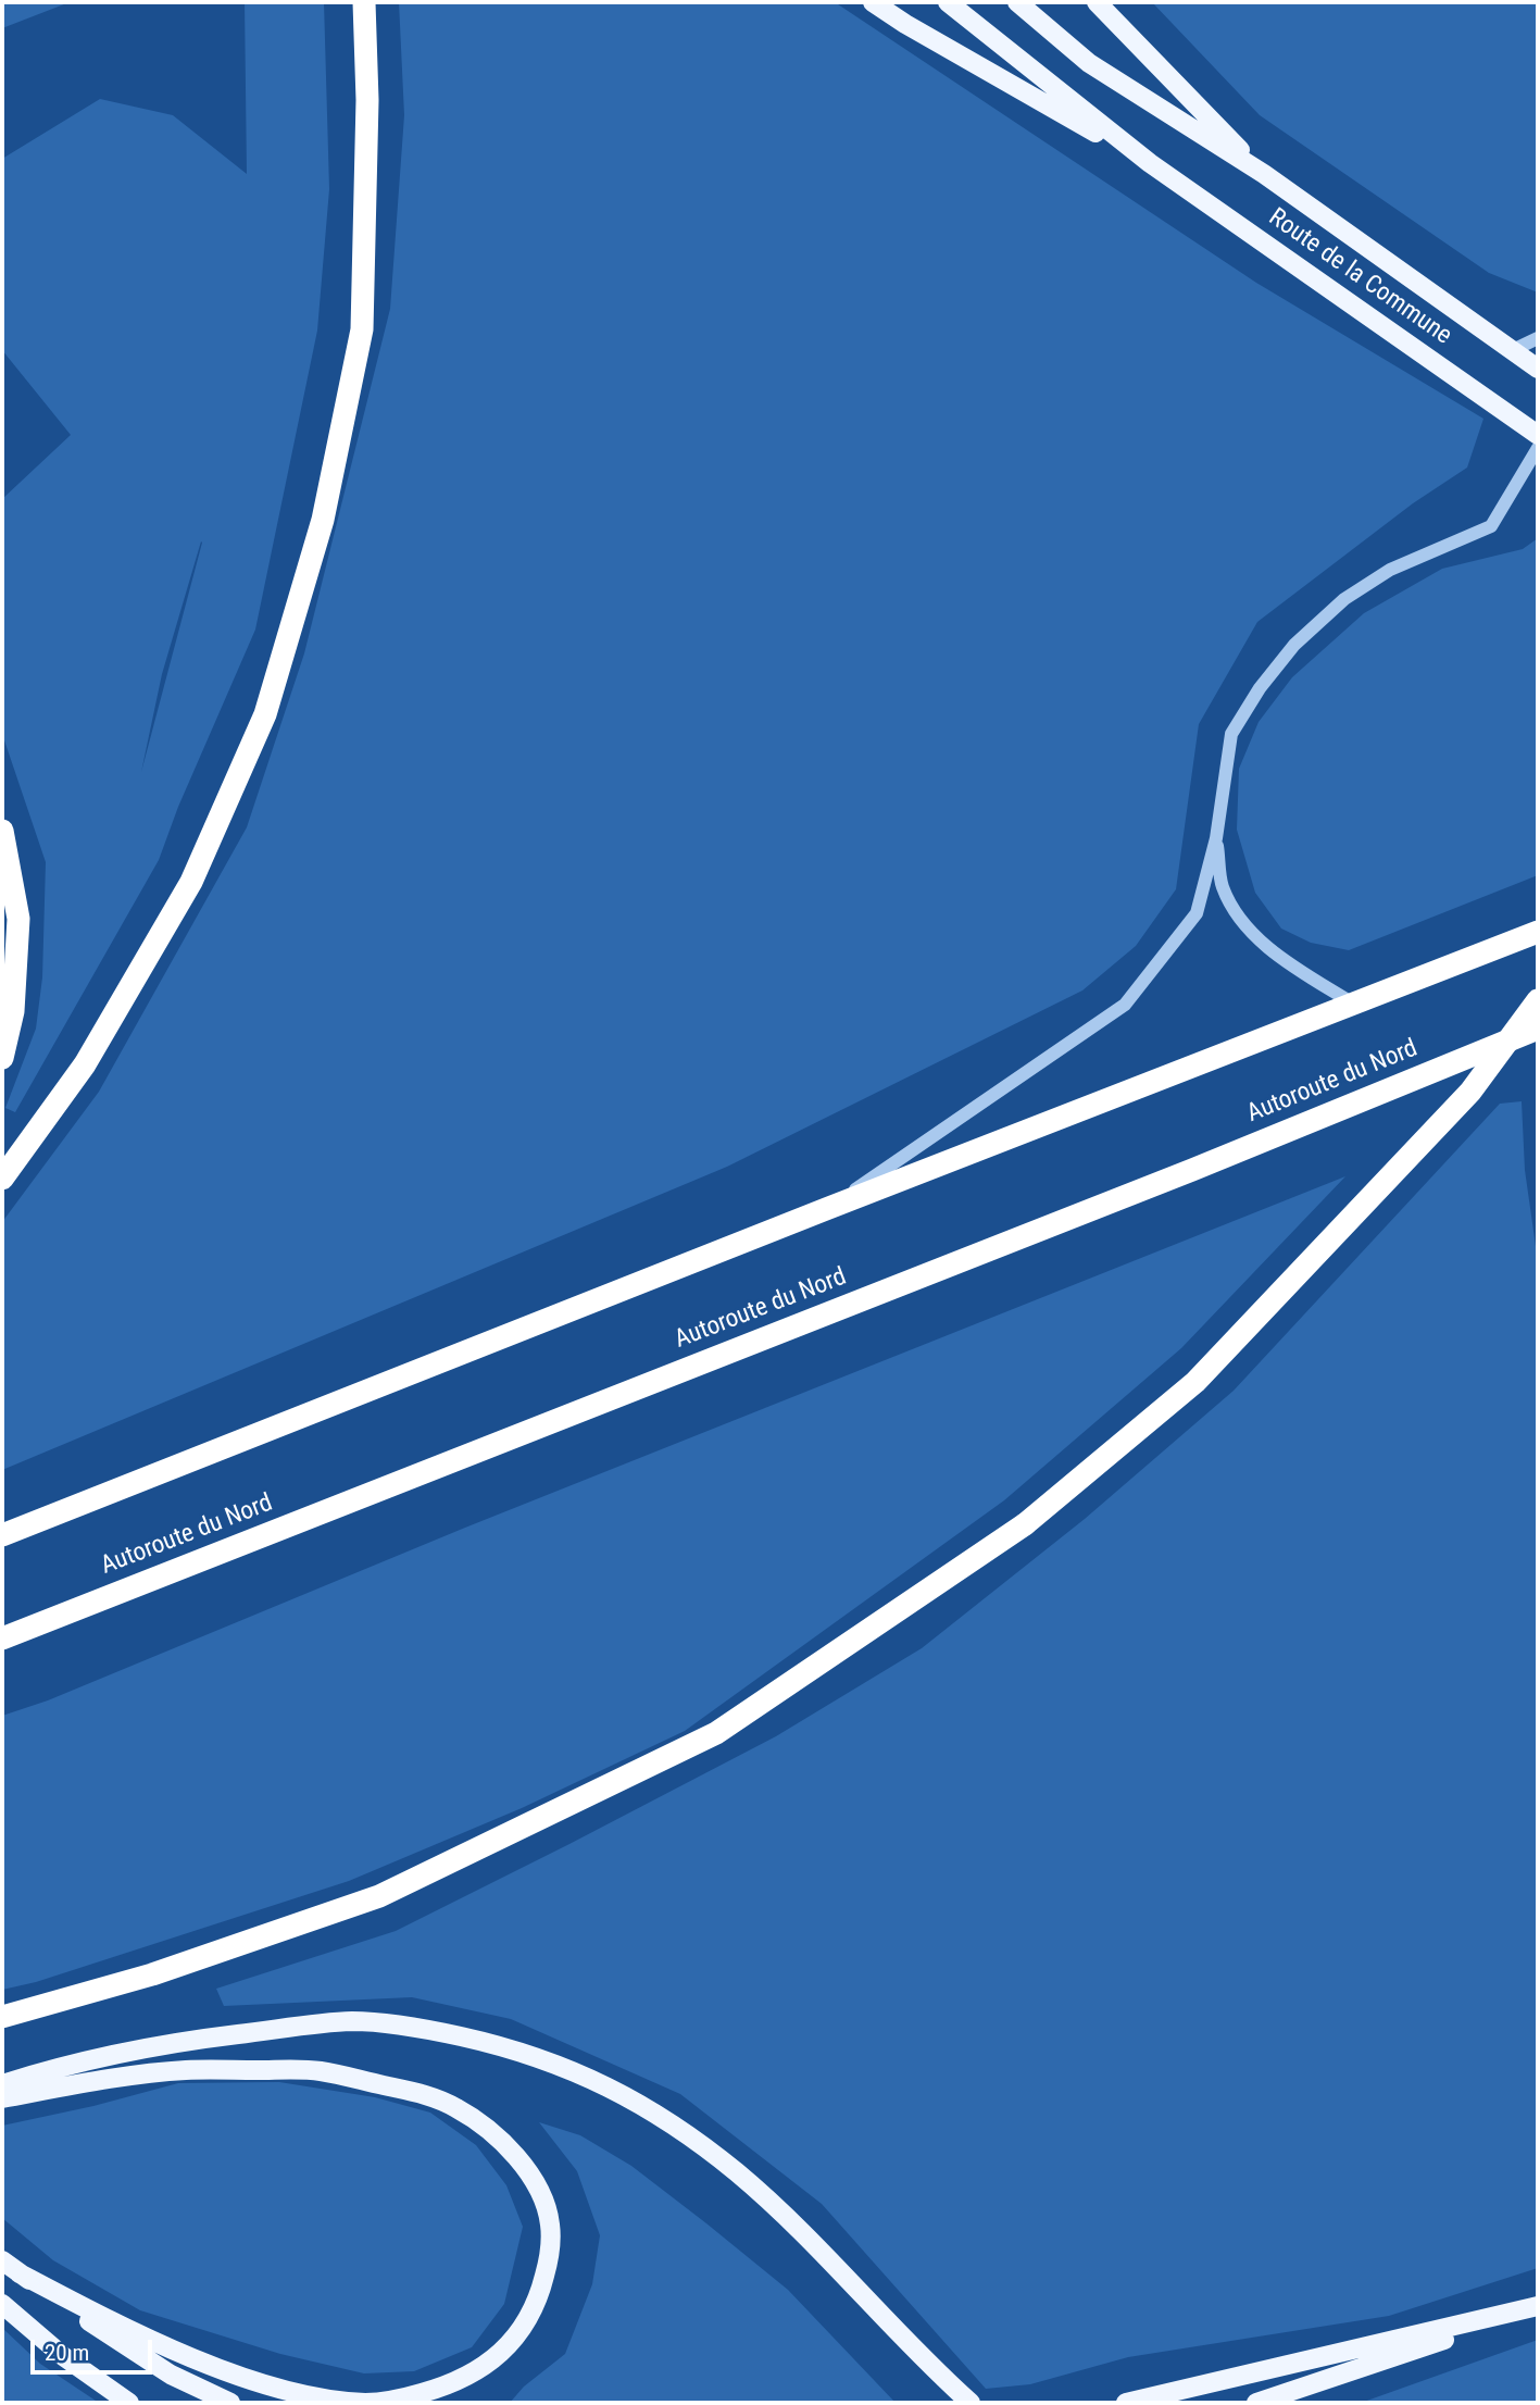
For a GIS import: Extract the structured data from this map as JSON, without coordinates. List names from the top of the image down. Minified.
{"streets":{"highway":["Autoroute du Nord"],"main road":["Route de la Commune"]},"scale_bar":"20 m"}
